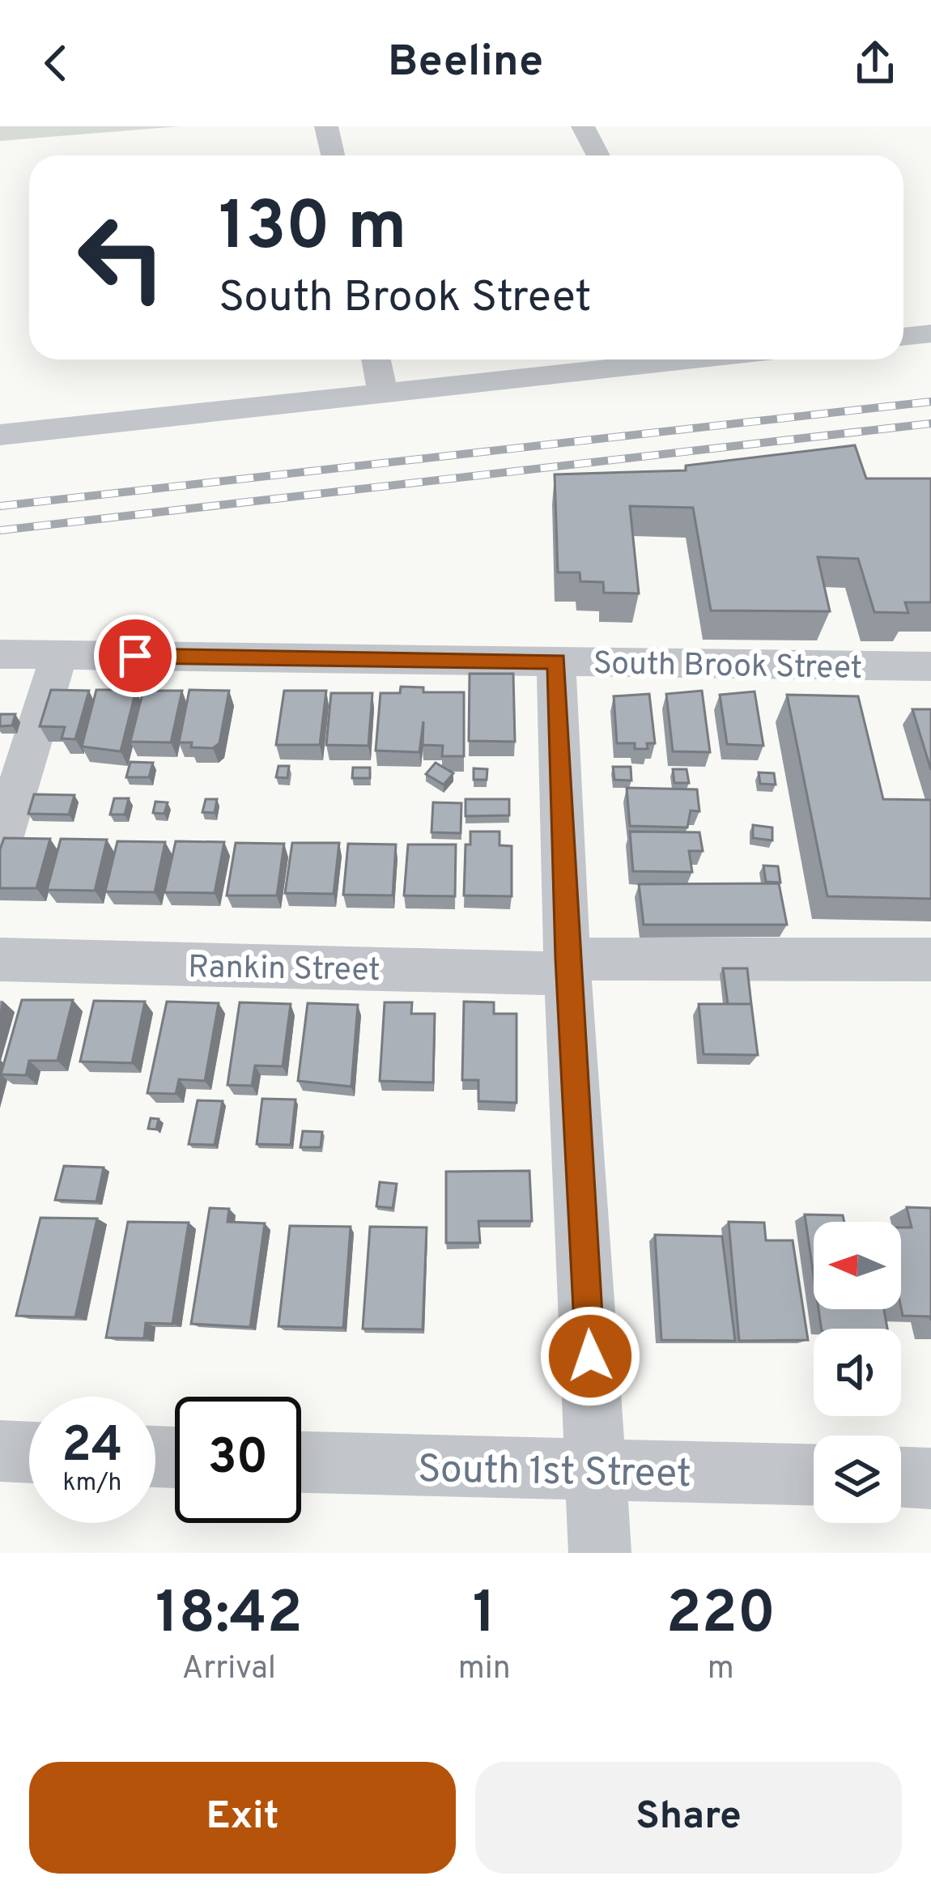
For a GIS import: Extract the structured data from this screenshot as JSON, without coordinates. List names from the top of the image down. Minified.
{"streets":{"street":["South Brook Street","Rankin Street","South 1st Street"]},"north":"left","page":{"header":"Beeline","turn":["130 m","South Brook Street"],"speed":"24 km/h","limit":"30","eta":["18:42","Arrival","1","min","220","m"],"buttons":["Exit","Share"]}}
